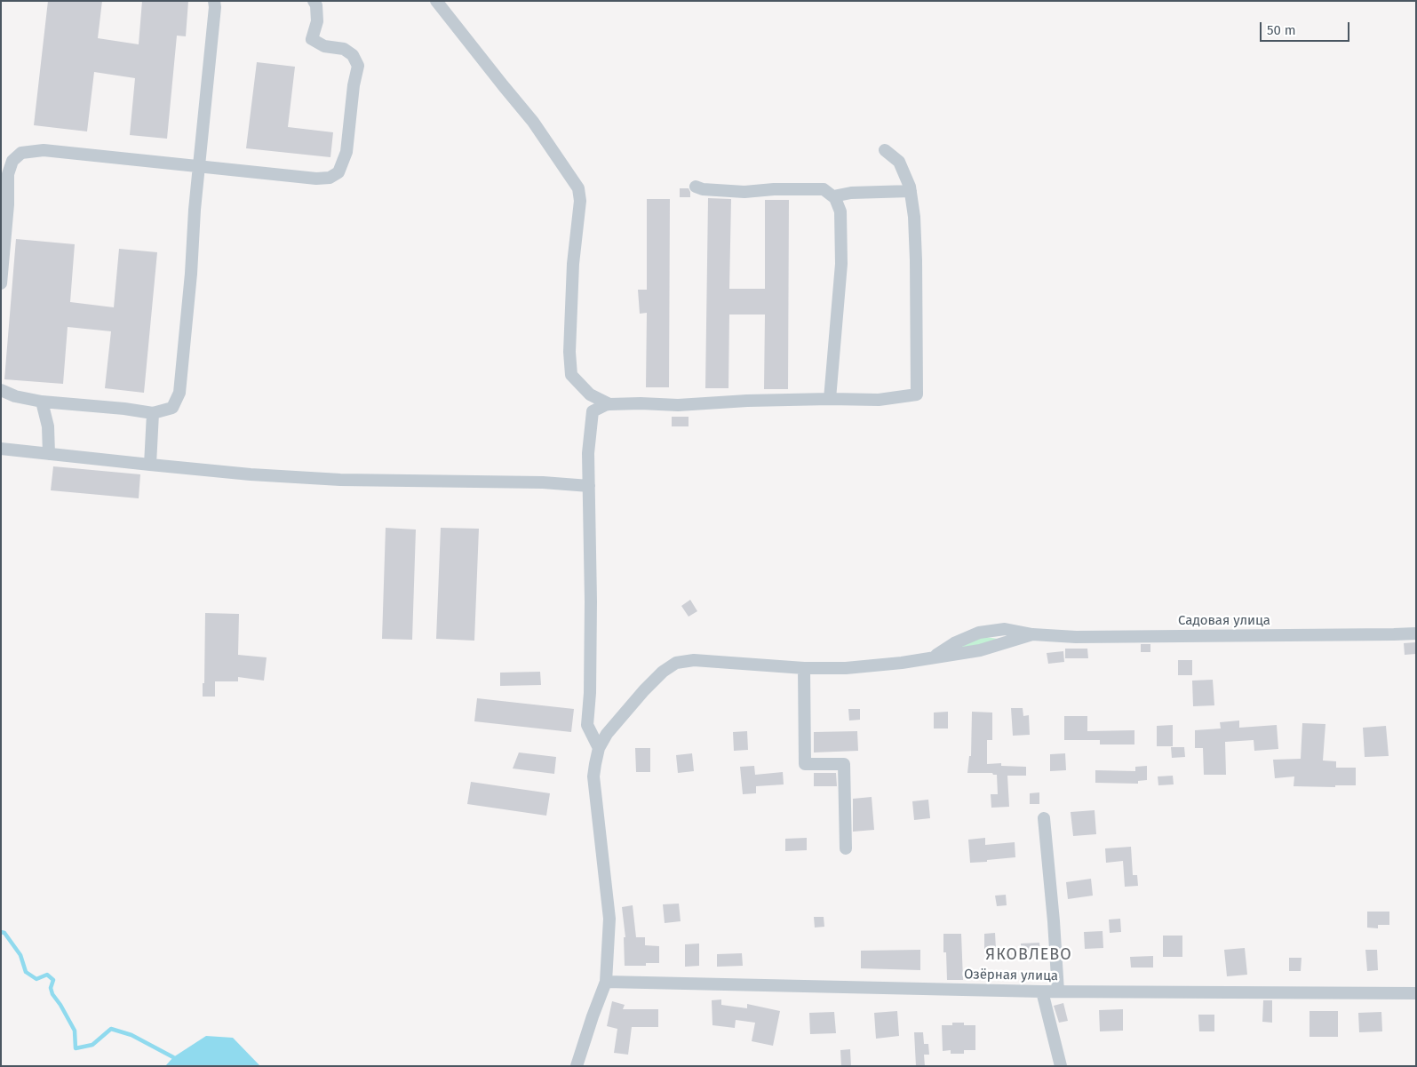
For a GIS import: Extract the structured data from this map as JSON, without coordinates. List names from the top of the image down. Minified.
{"streets":{"street":["Садовая улица","Озёрная улица"]},"districts":["ЯКОВЛЕВО"],"scale_bar":"50 m"}
